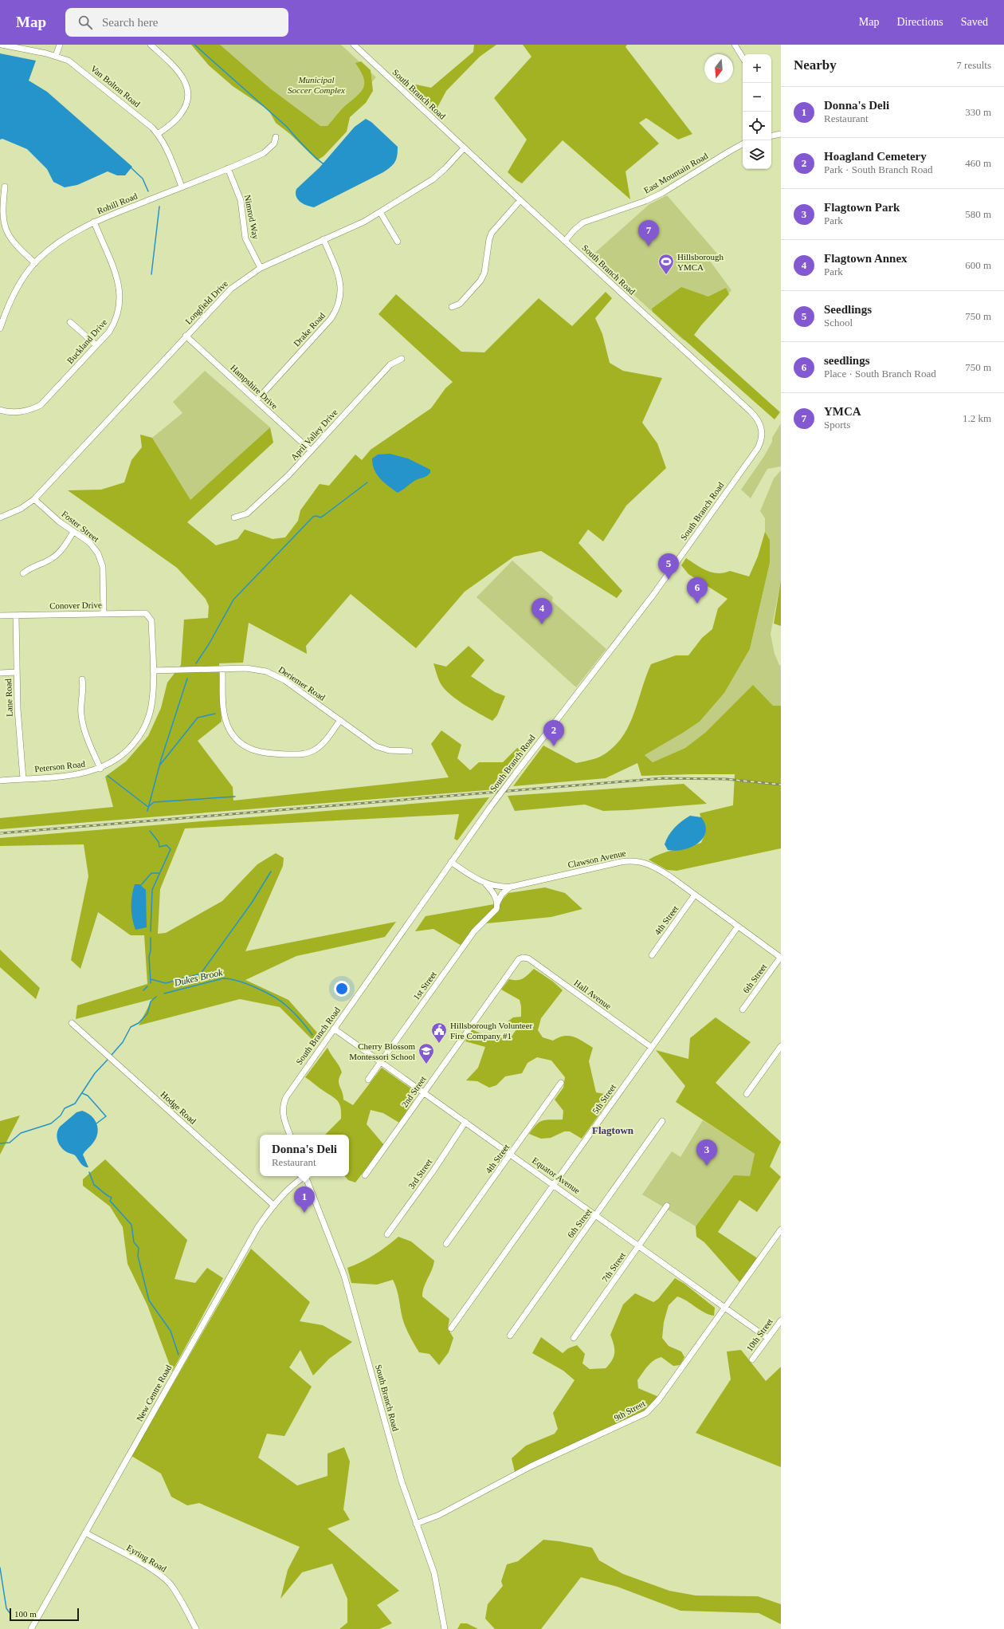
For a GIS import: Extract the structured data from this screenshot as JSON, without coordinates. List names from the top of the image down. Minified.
{"streets":{"street":["Van Bolton Road","South Branch Road","East Mountain Road","Rohill Road","Nimrod Way","Longfield Drive","Drake Road","Buckland Drive","Hampshire Drive","April Valley Drive","Foster Street","Conover Drive","Deriemer Road","Lane Road","Peterson Road","Clawson Avenue","4th Street","6th Street","1st Street","Hall Avenue","2nd Street","5th Street","Hodge Road","3rd Street","Equator Avenue","7th Street","10th Street","New Centre Road","9th Street","Eyring Road"]},"crossings":[["Van Bolton Road","Rohill Road"],["South Branch Road","East Mountain Road"],["South Branch Road","Longfield Drive"],["South Branch Road","Clawson Avenue"],["South Branch Road","Equator Avenue"],["South Branch Road","9th Street"],["Rohill Road","Nimrod Way"],["Rohill Road","Buckland Drive"],["Nimrod Way","Longfield Drive"],["Longfield Drive","Drake Road"],["Longfield Drive","Hampshire Drive"],["Longfield Drive","Foster Street"],["Drake Road","Hampshire Drive"],["Hampshire Drive","April Valley Drive"],["Foster Street","Conover Drive"],["Conover Drive","Lane Road"],["Conover Drive","Peterson Road"],["Deriemer Road","Peterson Road"],["Lane Road","Peterson Road"],["Clawson Avenue","4th Street"],["Clawson Avenue","6th Street"],["Clawson Avenue","1st Street"],["Clawson Avenue","5th Street"],["4th Street","Equator Avenue"],["6th Street","Equator Avenue"],["1st Street","Equator Avenue"],["Hall Avenue","2nd Street"],["Hall Avenue","5th Street"],["2nd Street","Equator Avenue"],["5th Street","Equator Avenue"],["Hodge Road","New Centre Road"],["3rd Street","Equator Avenue"],["Equator Avenue","7th Street"],["Equator Avenue","10th Street"],["Equator Avenue","9th Street"],["New Centre Road","Eyring Road"]],"districts":["Flagtown"],"water":["Dukes Brook"],"parks":["Municipal Soccer Complex"],"places":{"sports":["Hillsborough YMCA"],"public building":["Hillsborough Volunteer Fire Company #1"],"school or university":["Cherry Blossom Montessori School"]},"scale_bar":"100 m","north":"bottom","page":{"header":"Map","search":"Search here","nav":["Map","Directions","Saved"],"heading":["Nearby","7 results"],"map_buttons":["+","−"],"list":[{"mark":"1","name":"Donna's Deli","note":"Restaurant","value":"330 m"},{"mark":"2","name":"Hoagland Cemetery","note":"Park · South Branch Road","value":"460 m"},{"mark":"3","name":"Flagtown Park","note":"Park","value":"580 m"},{"mark":"4","name":"Flagtown Annex","note":"Park","value":"600 m"},{"mark":"5","name":"Seedlings","note":"School","value":"750 m"},{"mark":"6","name":"seedlings","note":"Place · South Branch Road","value":"750 m"},{"mark":"7","name":"YMCA","note":"Sports","value":"1.2 km"}],"pins":["7","5","6","4","2","3","1"],"popup":["Donna's Deli","Restaurant"],"scale":"100 m"}}
